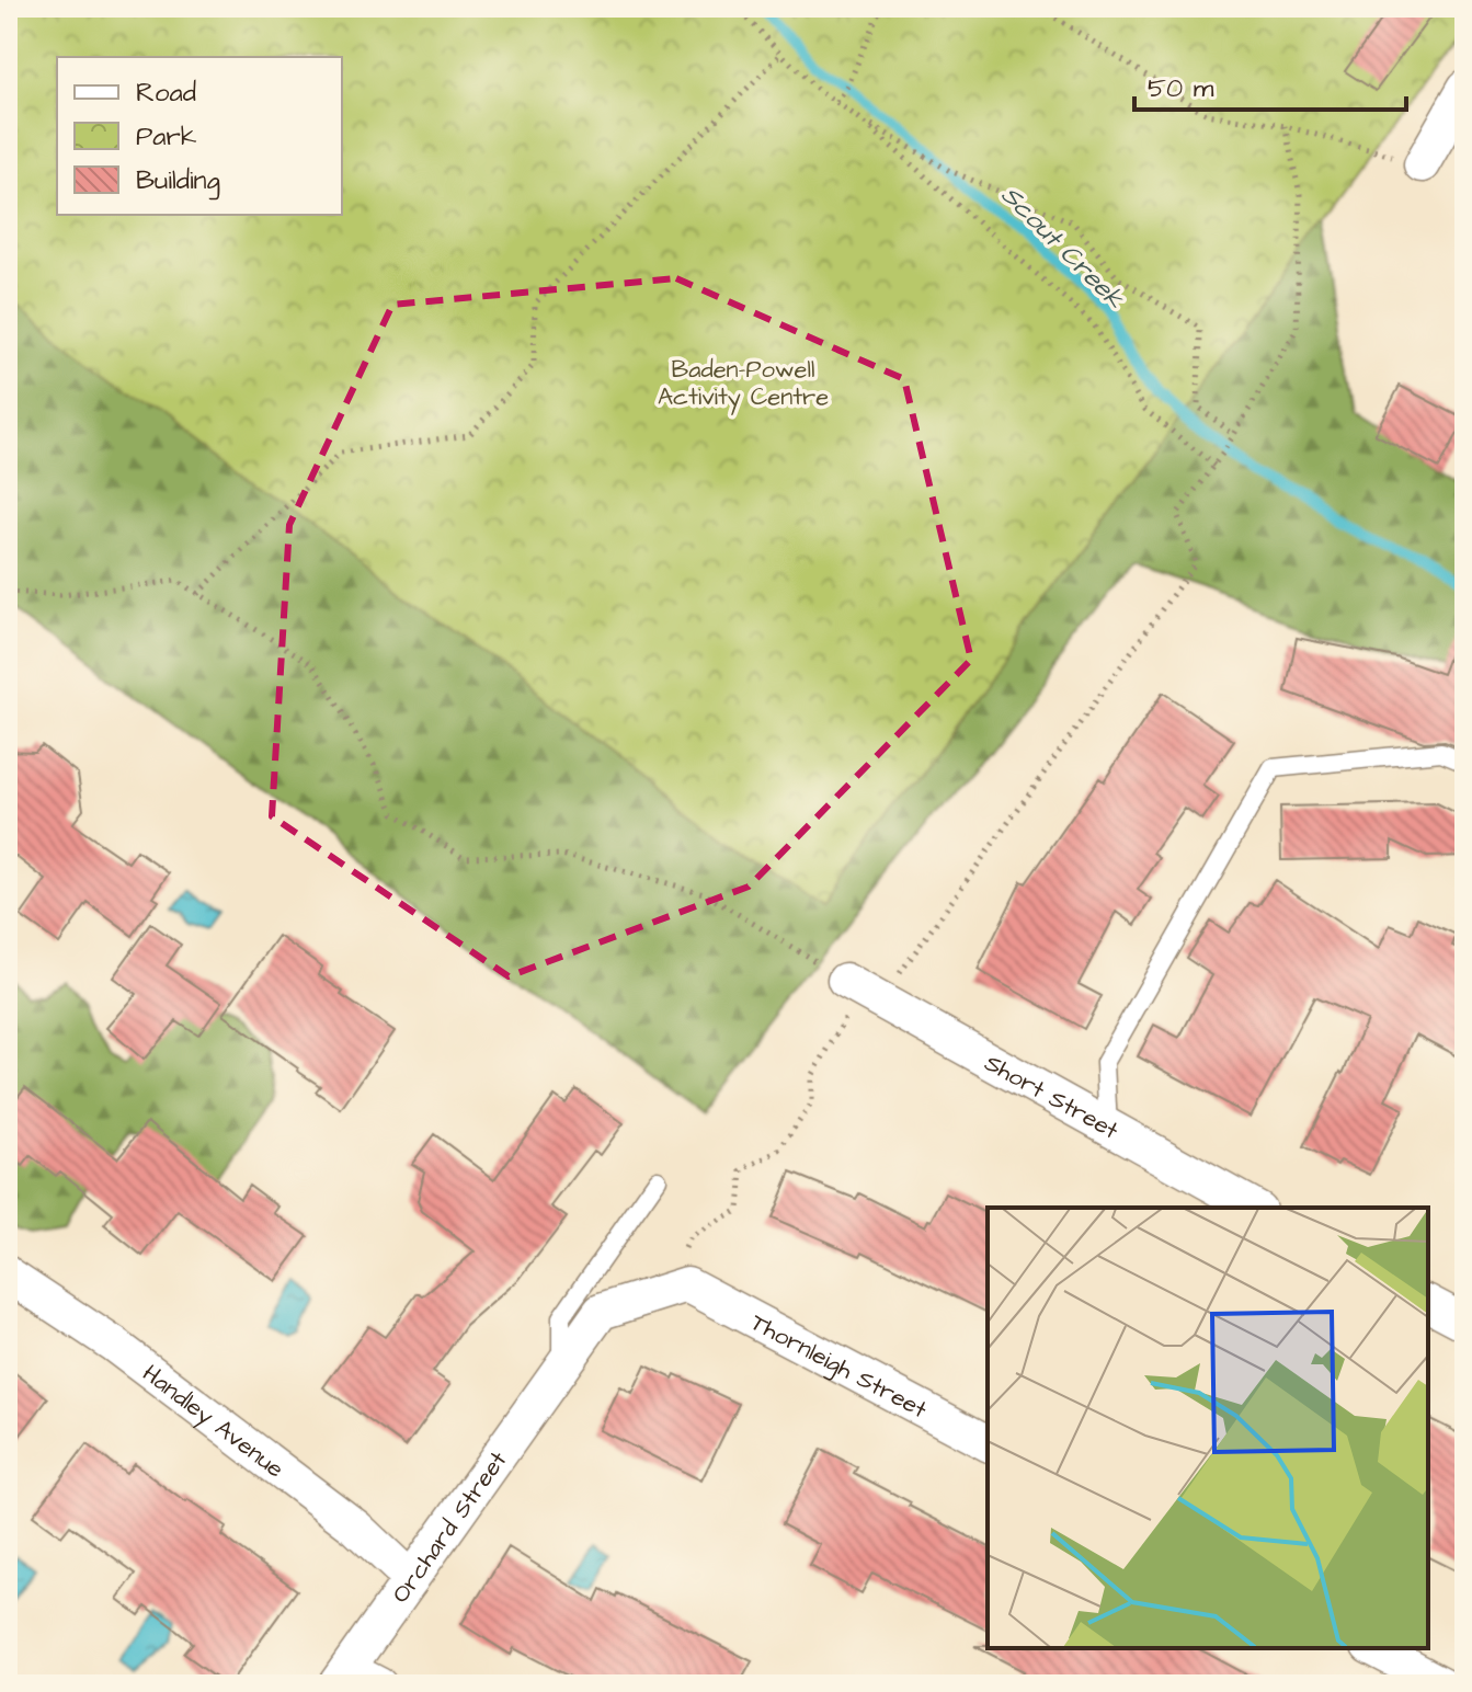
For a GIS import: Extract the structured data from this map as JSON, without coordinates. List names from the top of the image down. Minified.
{"streets":{"street":["Short Street","Thornleigh Street","Handley Avenue","Orchard Street"]},"crossings":[["Thornleigh Street","Orchard Street"],["Handley Avenue","Orchard Street"]],"water":["Scout Creek"],"parks":["Baden-Powell Activity Centre"],"legend":["Road","Park","Building"],"scale_bar":"50 m"}
